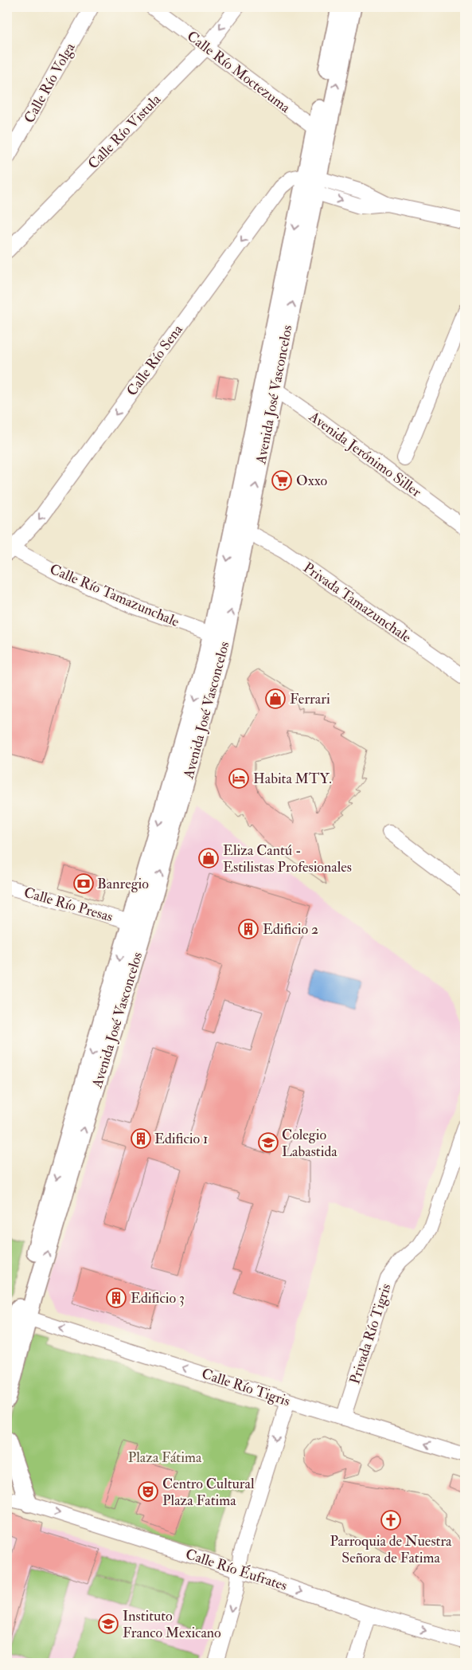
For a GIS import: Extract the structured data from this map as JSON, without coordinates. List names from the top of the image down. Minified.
{"streets":{"main road":["Avenida José Vasconcelos"],"street":["Calle Río Moctezuma","Calle Río Volga","Calle Río Vistula","Calle Río Sena","Avenida Jerónimo Siller","Calle Río Tamazunchale","Privada Tamazunchale","Calle Río Presas","Privada Río Tigris","Calle Río Tigris","Calle Río Éufrates"]},"crossings":[["Calle Río Moctezuma","Calle Río Vistula"],["Calle Río Moctezuma","Avenida José Vasconcelos"],["Calle Río Sena","Avenida José Vasconcelos"],["Calle Río Sena","Calle Río Tamazunchale"],["Avenida José Vasconcelos","Avenida Jerónimo Siller"],["Avenida José Vasconcelos","Calle Río Tamazunchale"],["Avenida José Vasconcelos","Privada Tamazunchale"],["Avenida José Vasconcelos","Calle Río Presas"],["Avenida José Vasconcelos","Calle Río Tigris"],["Privada Río Tigris","Calle Río Tigris"]],"one_way":["Calle Río Sena","Calle Río Tigris","Calle Río Éufrates"],"parks":["Plaza Fátima"],"places":{"supermarket":["Oxxo"],"shop":["Ferrari","Eliza Cantú - Estilistas Profesionales"],"hotel":["Habita MTY."],"bank":["Banregio"],"building":["Edificio 2","Edificio 1","Edificio 3"],"school or university":["Colegio Labastida","Instituto Franco Mexicano"],"theatre":["Centro Cultural Plaza Fatima"],"church":["Parroquia de Nuestra Señora de Fatima"]}}
